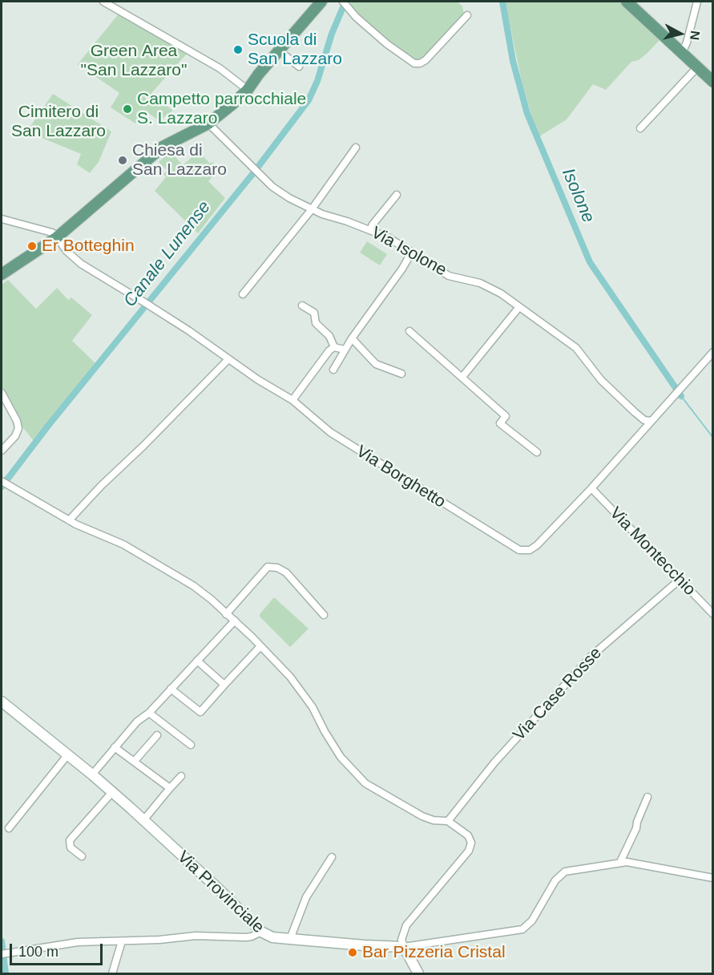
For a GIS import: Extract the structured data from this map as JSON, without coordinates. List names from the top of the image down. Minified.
{"streets":{"street":["Via Isolone","Via Borghetto","Via Montecchio","Via Case Rosse","Via Provinciale"]},"crossings":[["Via Isolone","Via Borghetto"],["Via Borghetto","Via Montecchio"],["Via Montecchio","Via Case Rosse"]],"water":["Isolone","Canale Lunense"],"parks":["Green Area \"San Lazzaro\"","Cimitero di San Lazzaro"],"places":["Scuola di San Lazzaro","Campetto parrocchiale S. Lazzaro","Chiesa di San Lazzaro","Er Botteghin","Bar Pizzeria Cristal"],"scale_bar":"100 m","north":"right"}
